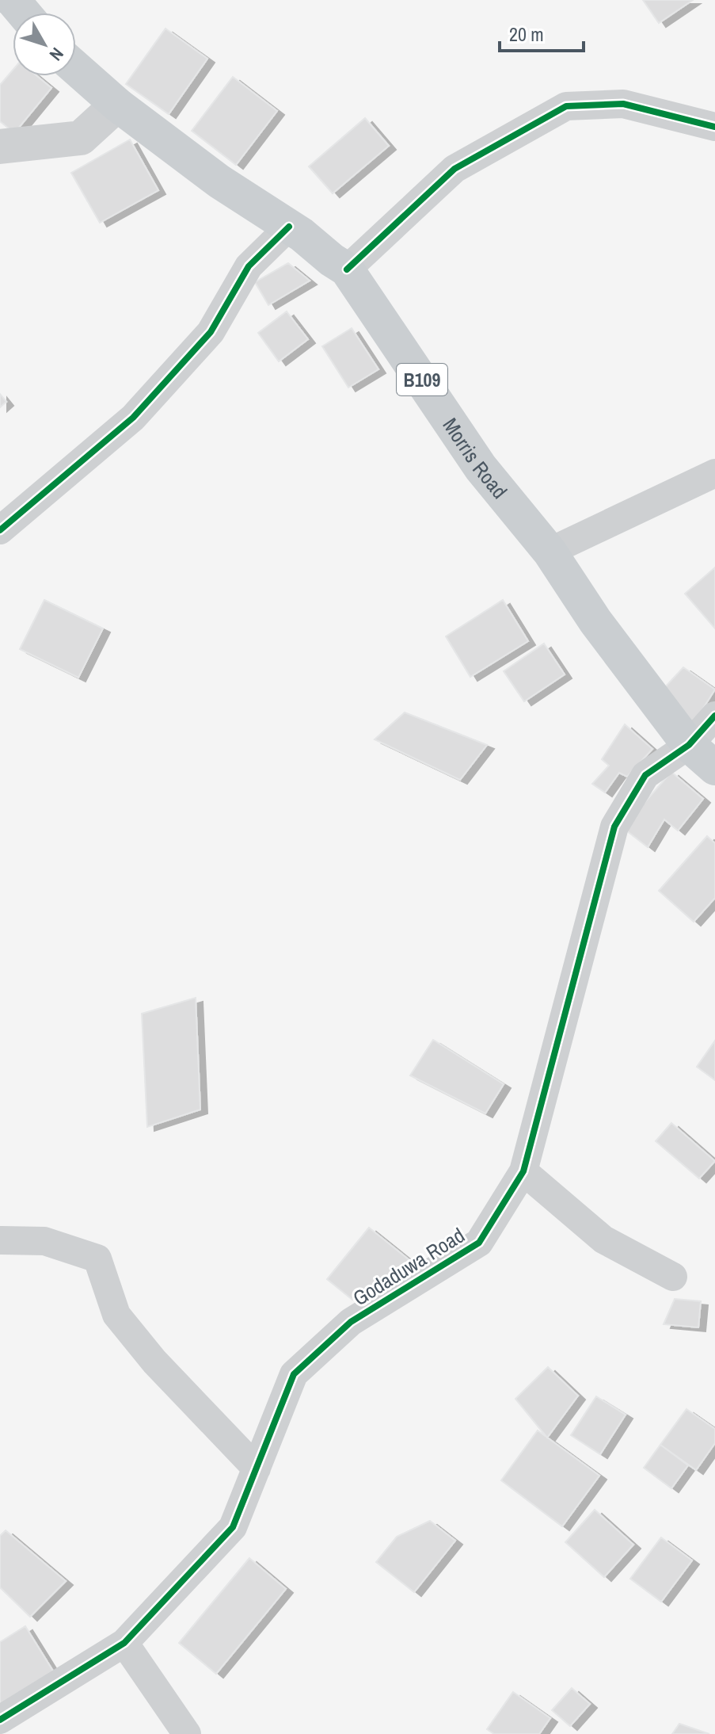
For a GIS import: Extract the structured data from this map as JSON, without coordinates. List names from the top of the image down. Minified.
{"streets":{"main road":["B109","Morris Road"],"street":["Godaduwa Road"]},"crossings":[["Morris Road","Godaduwa Road"]],"scale_bar":"20 m","north":"bottom right"}
